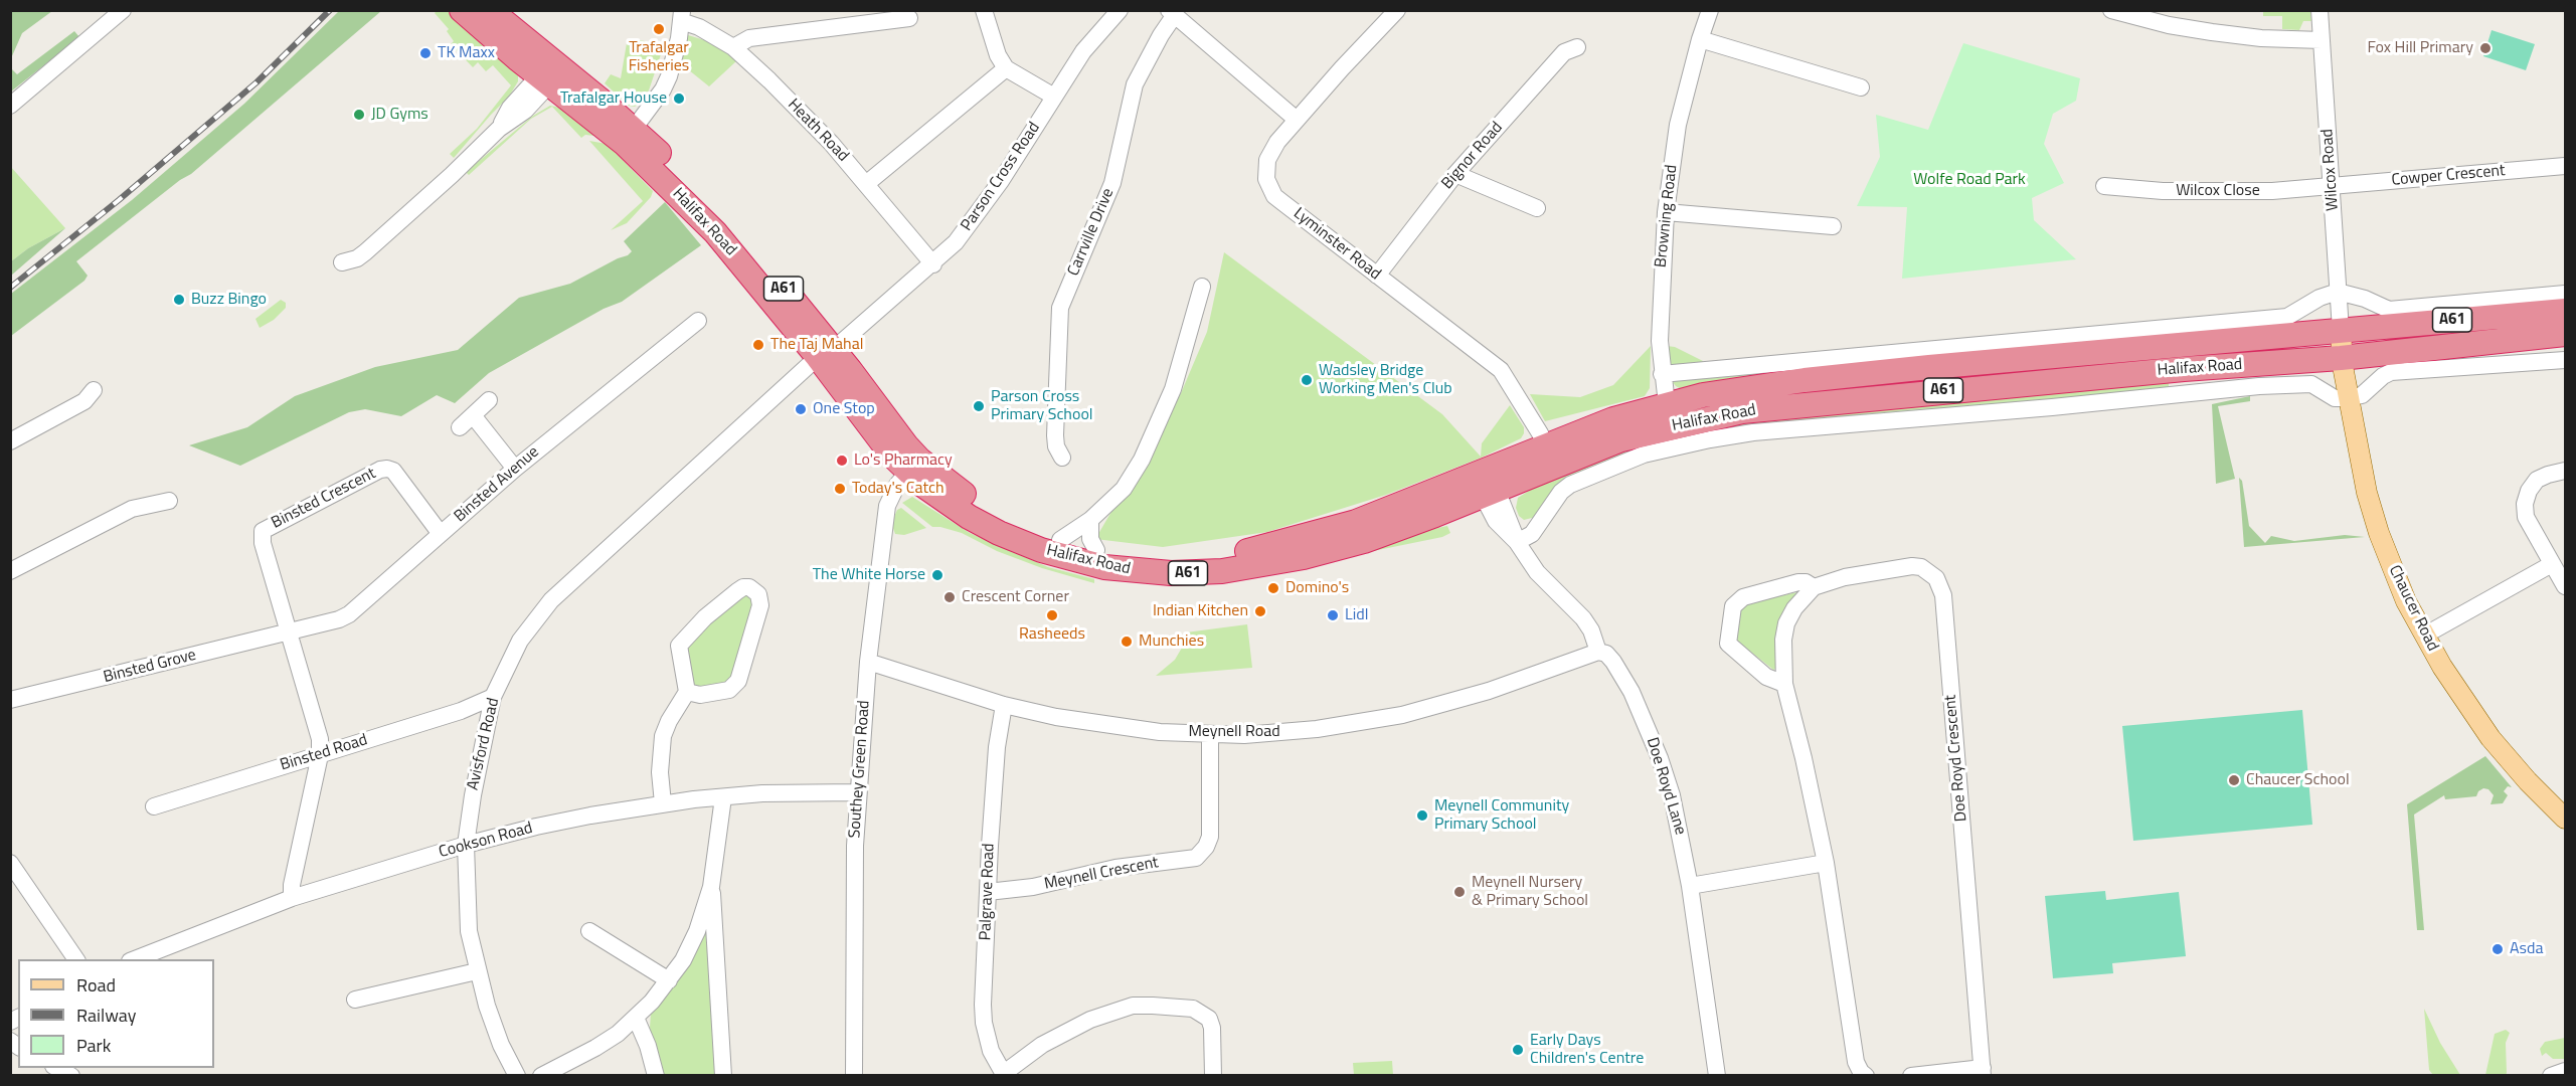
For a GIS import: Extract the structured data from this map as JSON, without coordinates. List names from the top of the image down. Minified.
{"streets":{"highway":["Halifax Road","A61"],"main road":["Chaucer Road"],"street":["Heath Road","Bignor Road","Wilcox Road","Cowper Crescent","Parson Cross Road","Wilcox Close","Browning Road","Carrville Drive","Lyminster Road","Binsted Avenue","Binsted Crescent","Binsted Grove","Meynell Road","Avisford Road","Binsted Road","Doe Royd Crescent","Southey Green Road","Doe Royd Lane","Cookson Road","Meynell Crescent","Palgrave Road"]},"crossings":[["Heath Road","Parson Cross Road"],["Bignor Road","Lyminster Road"],["Wilcox Road","Cowper Crescent"],["Wilcox Road","Wilcox Close"],["Wilcox Road","Halifax Road"],["Wilcox Road","Chaucer Road"],["Cowper Crescent","Wilcox Close"],["Parson Cross Road","Halifax Road"],["Parson Cross Road","Avisford Road"],["Browning Road","Halifax Road"],["Halifax Road","Lyminster Road"],["Halifax Road","Chaucer Road"],["Halifax Road","Avisford Road"],["Halifax Road","Southey Green Road"],["Halifax Road","Doe Royd Lane"],["Binsted Avenue","Binsted Crescent"],["Binsted Avenue","Binsted Grove"],["Binsted Crescent","Binsted Grove"],["Binsted Crescent","Binsted Road"],["Binsted Crescent","Cookson Road"],["Meynell Road","Southey Green Road"],["Meynell Road","Doe Royd Lane"],["Meynell Road","Meynell Crescent"],["Meynell Road","Palgrave Road"],["Avisford Road","Binsted Road"],["Avisford Road","Cookson Road"],["Southey Green Road","Cookson Road"],["Meynell Crescent","Palgrave Road"]],"parks":["Wolfe Road Park"],"places":["Trafalgar Fisheries","Fox Hill Primary","TK Maxx","Trafalgar House","JD Gyms","Buzz Bingo","The Taj Mahal","Wadsley Bridge Working Men's Club","Parson Cross Primary School","One Stop","Lo's Pharmacy","Today's Catch","The White Horse","Domino's","Crescent Corner","Indian Kitchen","Rasheeds","Lidl","Munchies","Chaucer School","Meynell Community Primary School","Meynell Nursery & Primary School","Asda","Early Days Children's Centre"],"legend":["Road","Railway","Park"]}
